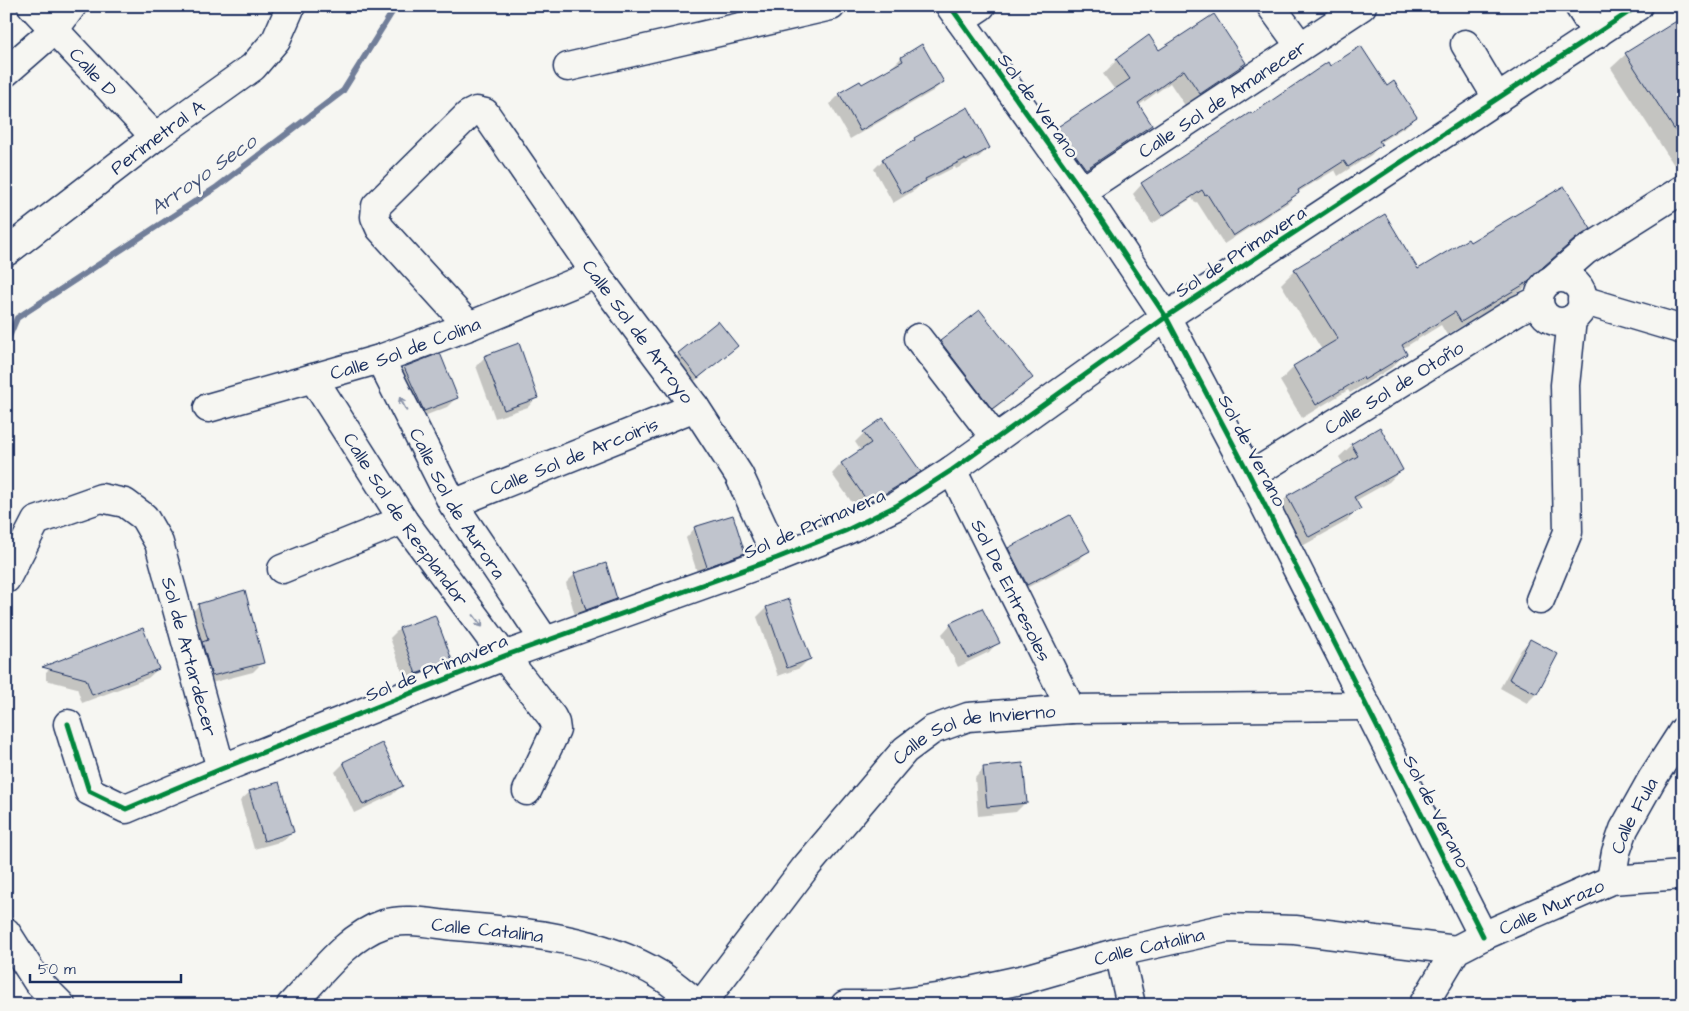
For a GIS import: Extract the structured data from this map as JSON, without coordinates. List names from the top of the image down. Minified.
{"streets":{"street":["Calle D","Calle Sol de Amanecer","Sol de Verano","Perimetral A","Sol de Primavera","Calle Sol de Arroyo","Calle Sol de Colina","Calle Sol de Otoño","Calle Sol de Arcoiris","Calle Sol de Aurora","Calle Sol de Resplandor","Sol De Entresoles","Sol de Artardecer","Calle Sol de Invierno","Calle Fula","Calle Murazo","Calle Catalina"]},"crossings":[["Calle D","Perimetral A"],["Calle Sol de Amanecer","Sol de Verano"],["Sol de Verano","Sol de Primavera"],["Sol de Verano","Calle Sol de Otoño"],["Sol de Verano","Calle Sol de Invierno"],["Sol de Verano","Calle Murazo"],["Sol de Primavera","Calle Sol de Arroyo"],["Sol de Primavera","Calle Sol de Aurora"],["Sol de Primavera","Calle Sol de Resplandor"],["Sol de Primavera","Sol De Entresoles"],["Sol de Primavera","Sol de Artardecer"],["Calle Sol de Arroyo","Calle Sol de Colina"],["Calle Sol de Arroyo","Calle Sol de Arcoiris"],["Calle Sol de Colina","Calle Sol de Aurora"],["Calle Sol de Colina","Calle Sol de Resplandor"],["Calle Sol de Arcoiris","Calle Sol de Aurora"],["Sol De Entresoles","Calle Sol de Invierno"],["Calle Sol de Invierno","Calle Catalina"],["Calle Fula","Calle Murazo"],["Calle Murazo","Calle Catalina"]],"one_way":["Calle Sol de Aurora"],"water":["Arroyo Seco"],"scale_bar":"50 m"}
